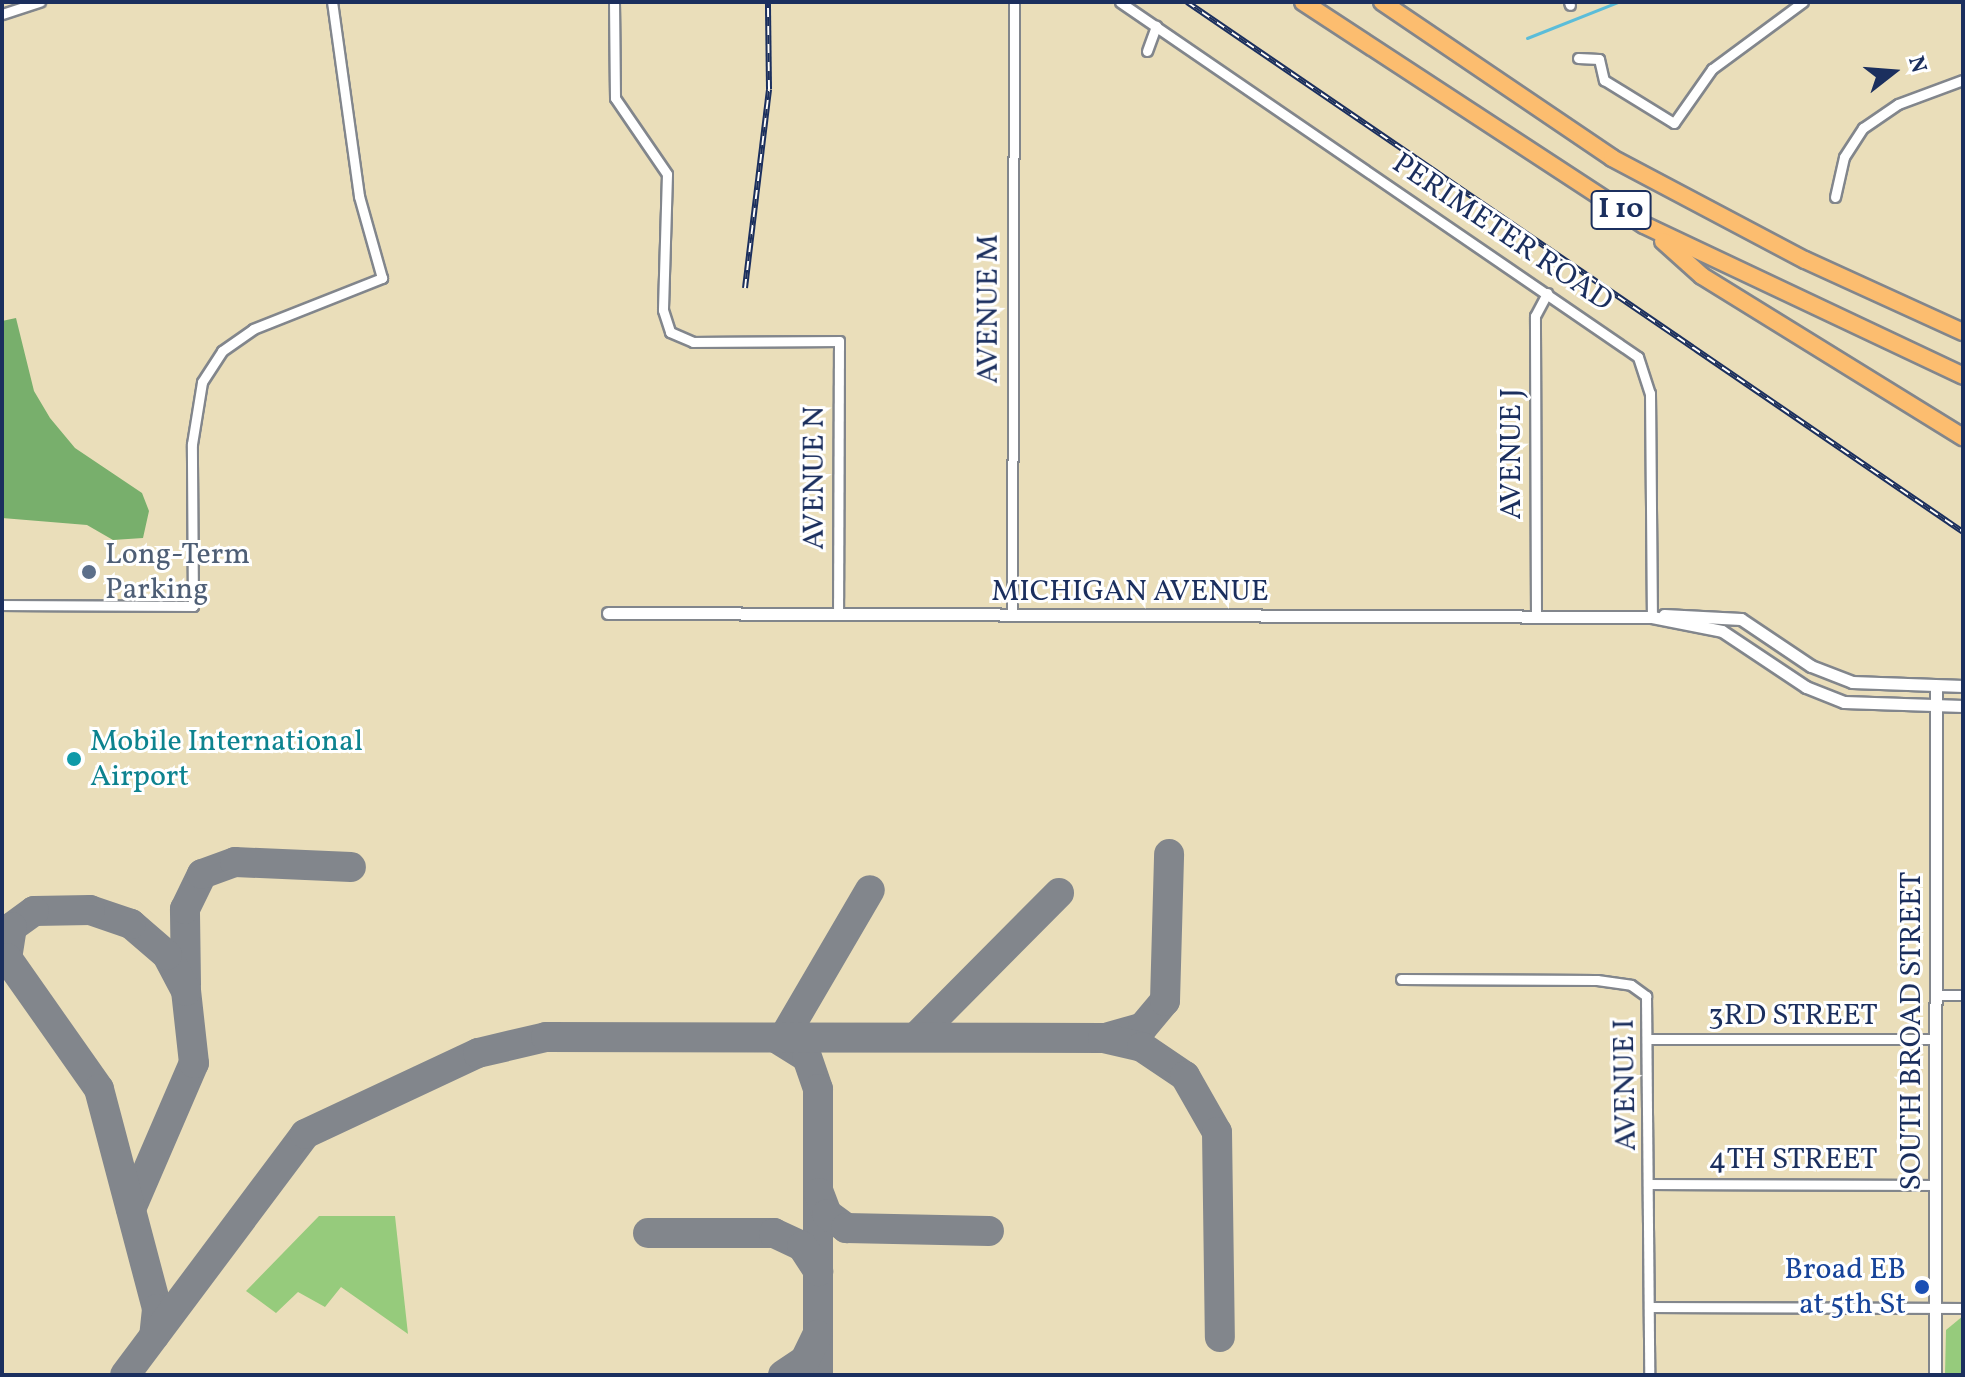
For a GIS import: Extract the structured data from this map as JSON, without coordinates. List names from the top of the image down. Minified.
{"streets":{"highway":["I 10"],"street":["PERIMETER ROAD","AVENUE M","AVENUE J","AVENUE N","MICHIGAN AVENUE","3RD STREET","SOUTH BROAD STREET","AVENUE I","4TH STREET"]},"crossings":[["PERIMETER ROAD","AVENUE J"],["PERIMETER ROAD","MICHIGAN AVENUE"],["AVENUE M","MICHIGAN AVENUE"],["AVENUE J","MICHIGAN AVENUE"],["AVENUE N","MICHIGAN AVENUE"],["MICHIGAN AVENUE","SOUTH BROAD STREET"],["3RD STREET","SOUTH BROAD STREET"],["3RD STREET","AVENUE I"],["SOUTH BROAD STREET","4TH STREET"],["AVENUE I","4TH STREET"]],"places":["Long-Term Parking","Mobile International Airport","Broad EB at 5th St"],"north":"right"}
